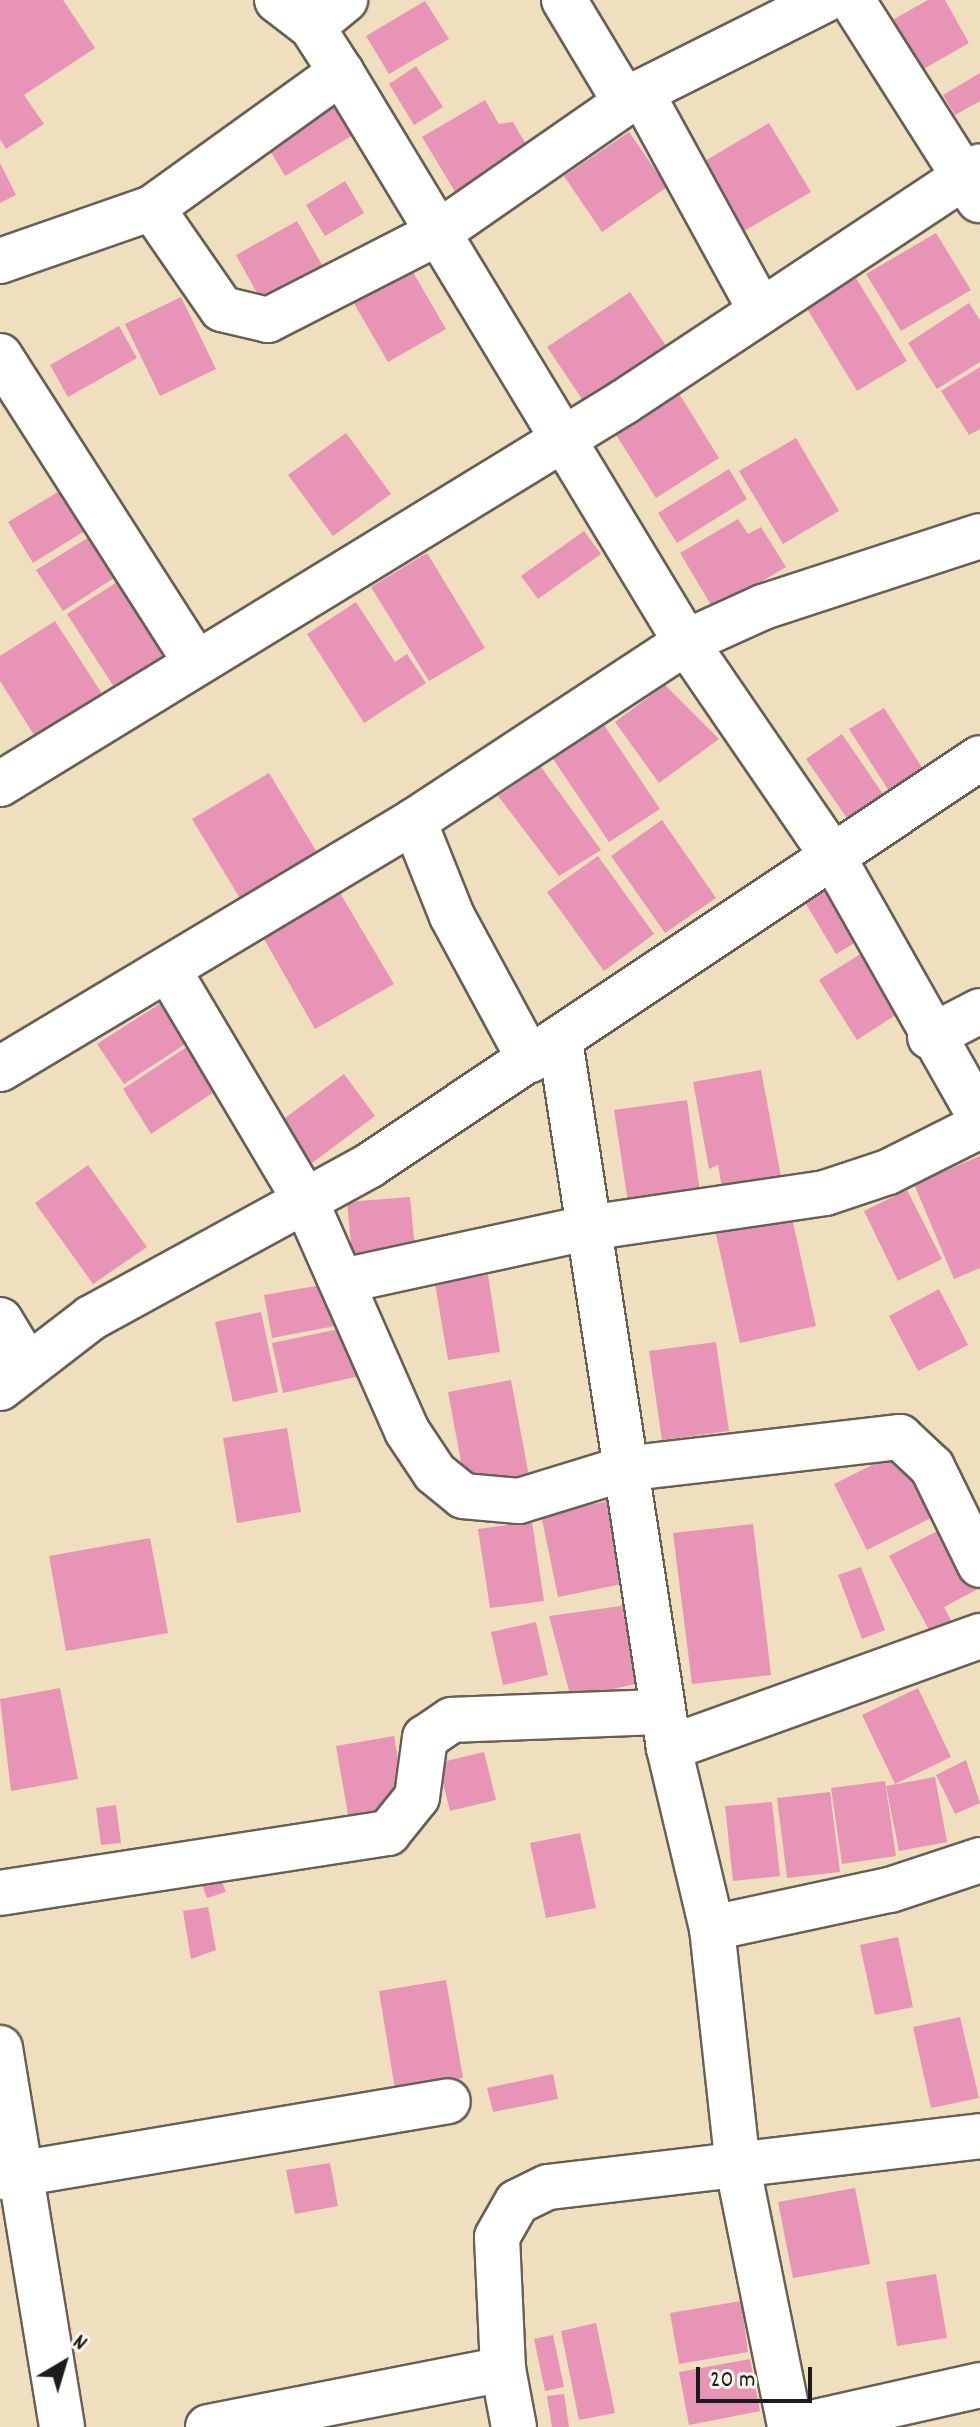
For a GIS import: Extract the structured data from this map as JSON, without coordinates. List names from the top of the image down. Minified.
{"scale_bar":"20 m","north":"top right"}
